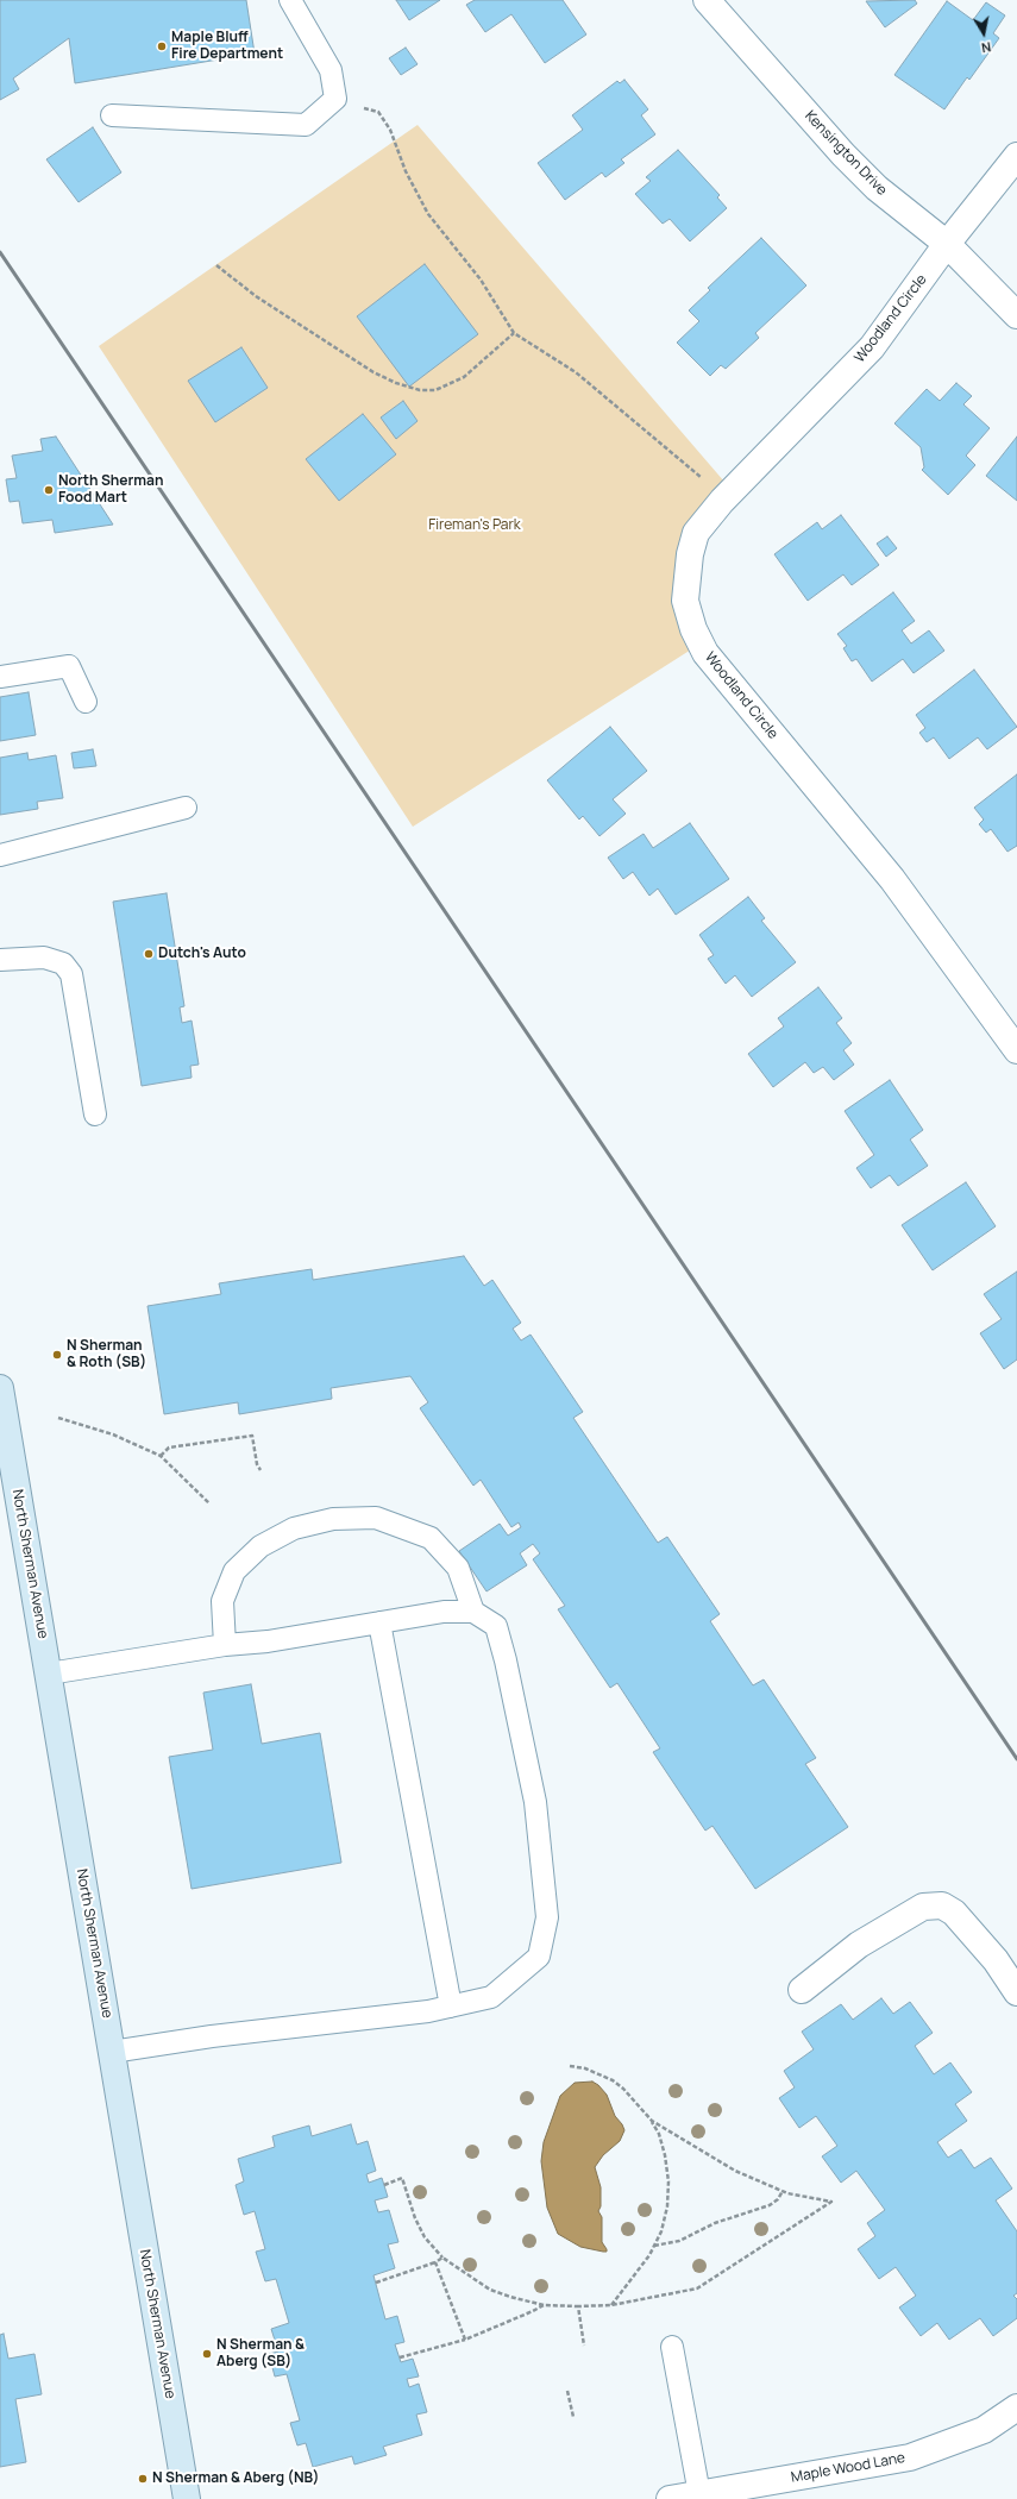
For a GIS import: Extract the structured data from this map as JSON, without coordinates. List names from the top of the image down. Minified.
{"streets":{"street":["Kensington Drive","Woodland Circle","North Sherman Avenue","Maple Wood Lane"]},"crossings":[["Kensington Drive","Woodland Circle"]],"parks":["Fireman's Park"],"places":["Maple Bluff Fire Department","North Sherman Food Mart","Dutch's Auto","N Sherman & Roth (SB)","N Sherman & Aberg (SB)","N Sherman & Aberg (NB)"],"north":"bottom"}
